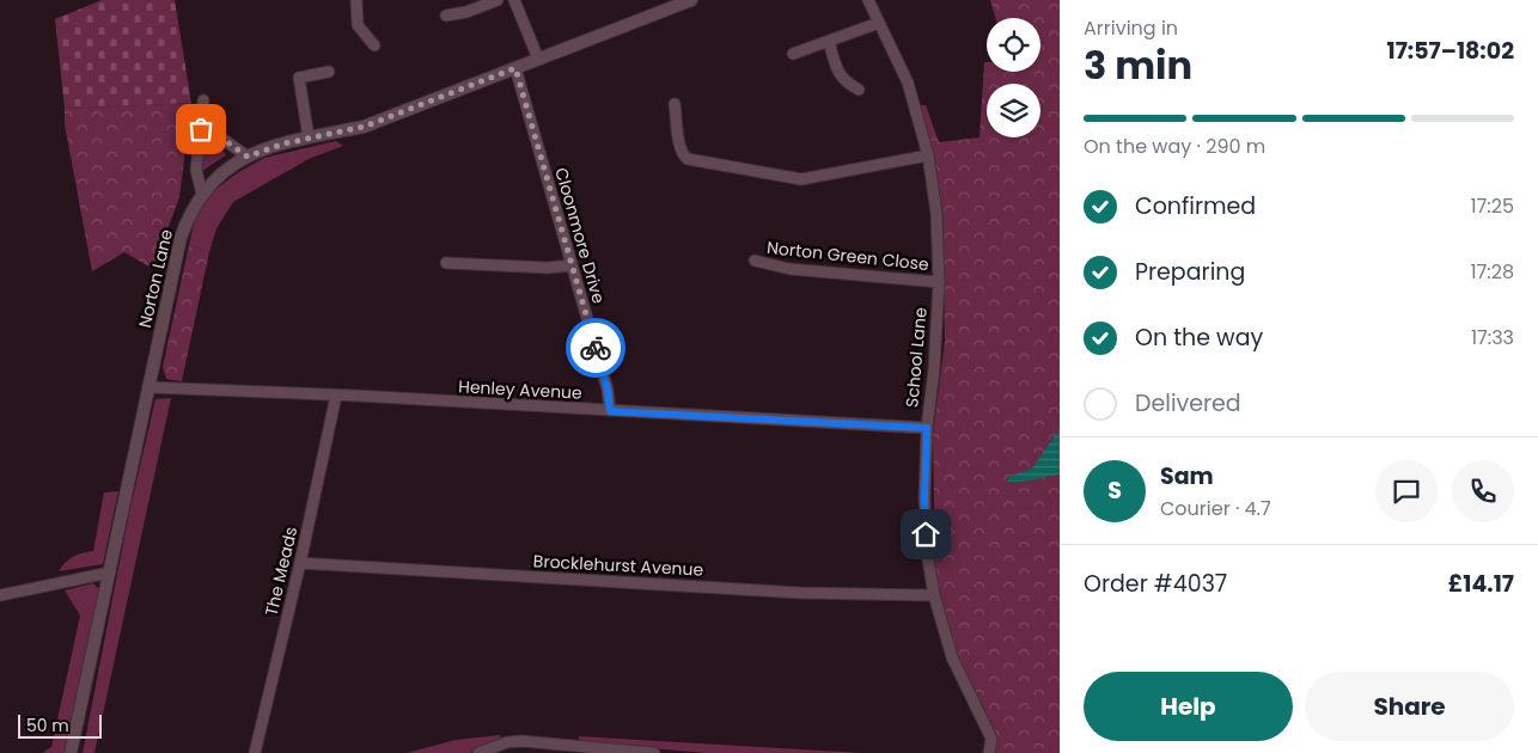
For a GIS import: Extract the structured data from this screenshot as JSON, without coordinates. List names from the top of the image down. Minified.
{"streets":{"street":["Cloonmore Drive","Norton Green Close","Norton Lane","School Lane","Henley Avenue","Brocklehurst Avenue","The Meads"]},"crossings":[["Cloonmore Drive","Norton Lane"],["Cloonmore Drive","Henley Avenue"],["Norton Green Close","School Lane"],["Norton Lane","Henley Avenue"],["School Lane","Henley Avenue"],["School Lane","Brocklehurst Avenue"],["Henley Avenue","The Meads"],["Brocklehurst Avenue","The Meads"]],"scale_bar":"50 m","page":{"heading":["3 min","Arriving in","17:57–18:02"],"panel":["Sam","Courier · 4.7","Order #4037","£14.17"],"bar":"On the way · 290 m","list":[["Confirmed","17:25"],["Preparing","17:28"],["On the way","17:33"],"Delivered"],"round":"S","buttons":["Help","Share"],"scale":"50 m"}}
